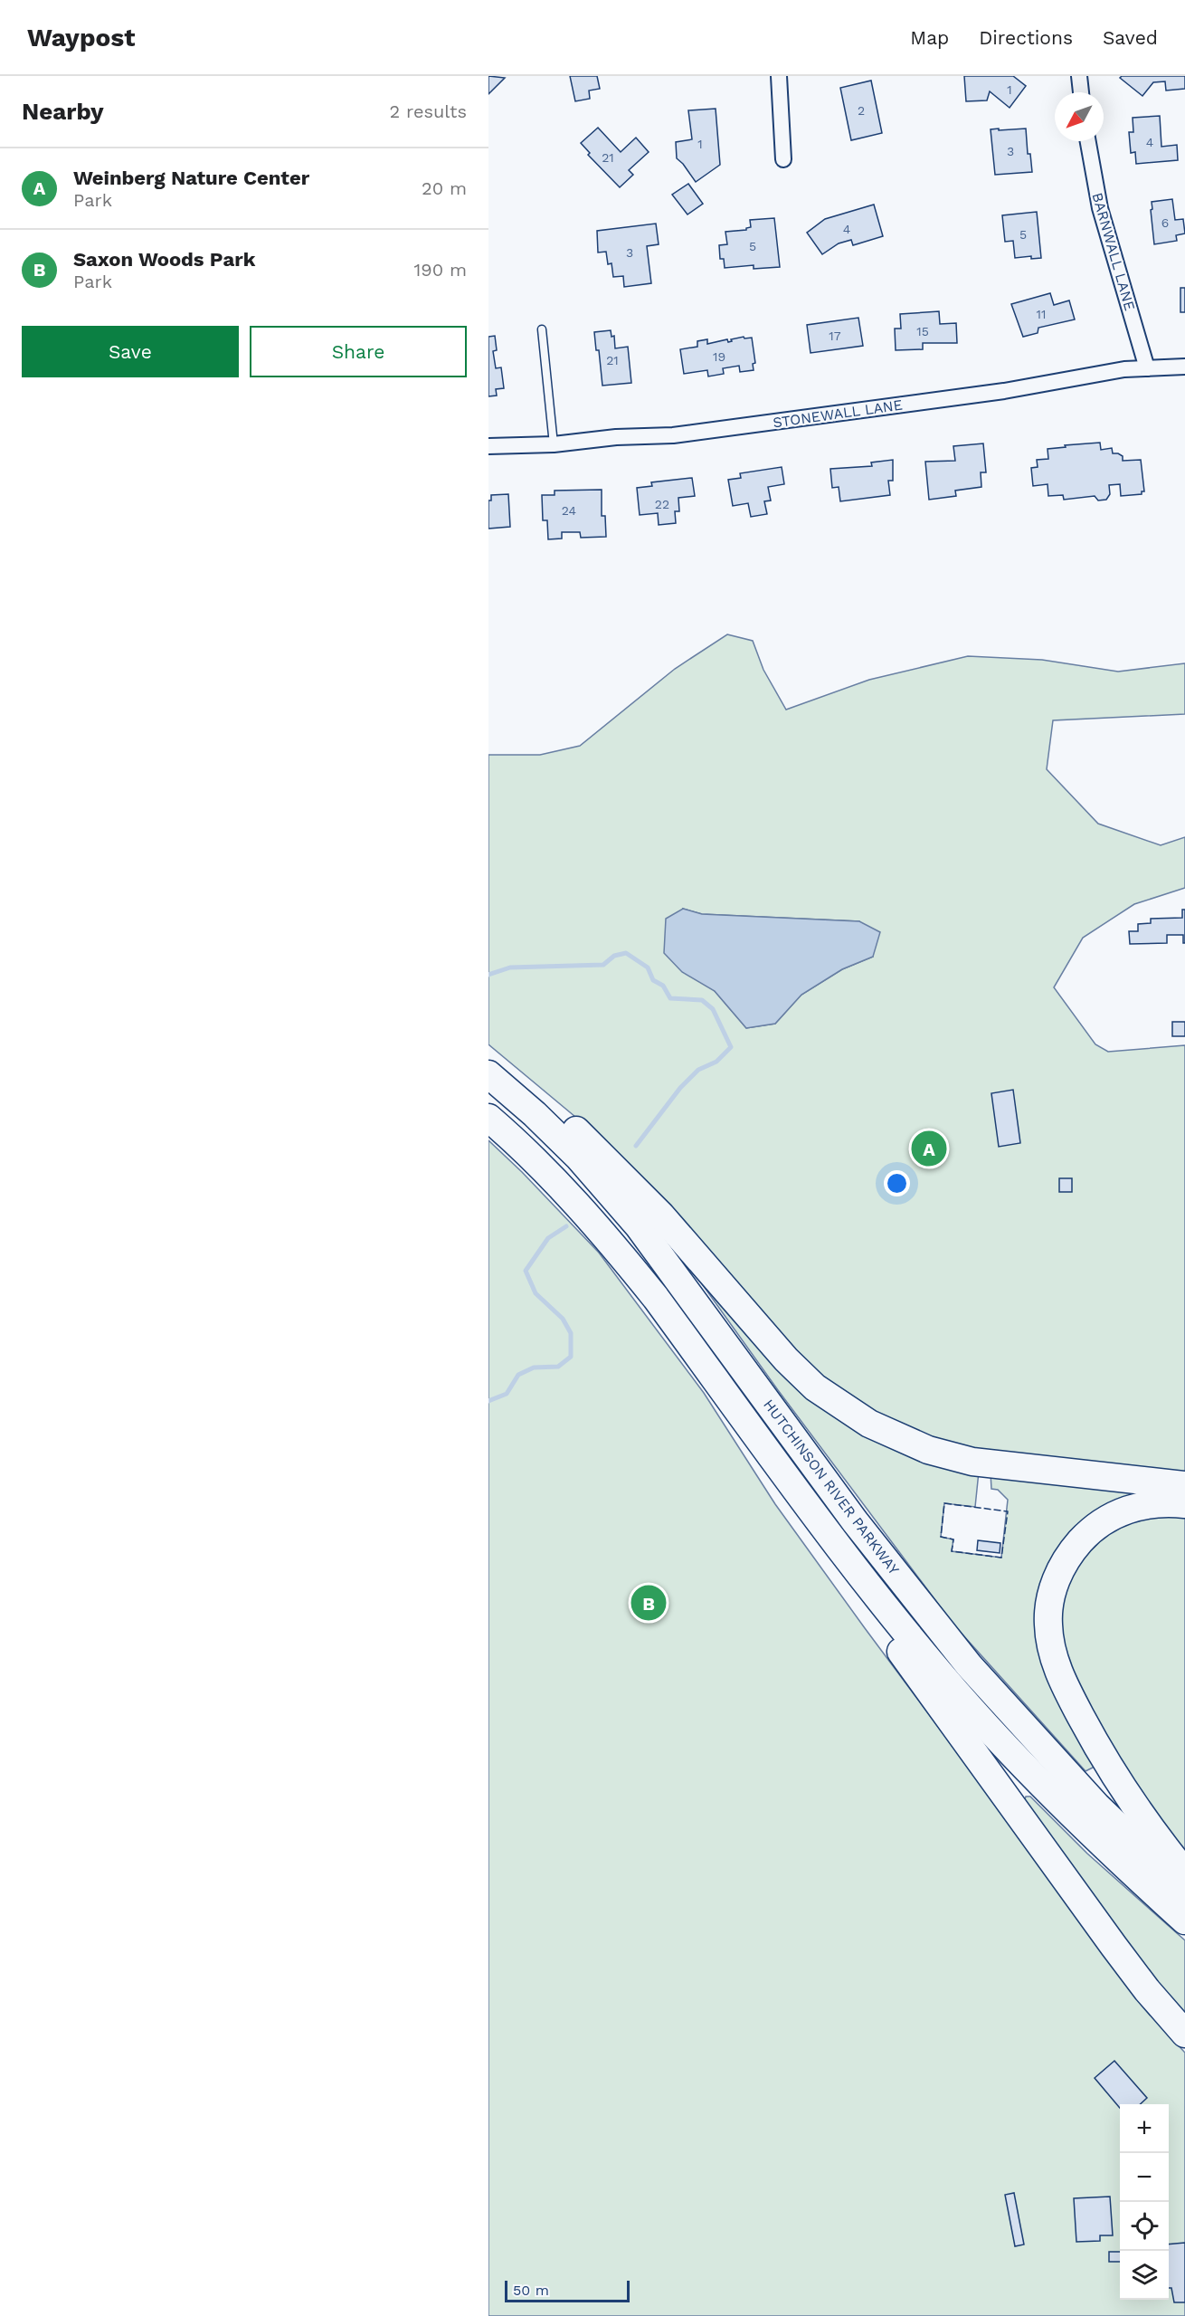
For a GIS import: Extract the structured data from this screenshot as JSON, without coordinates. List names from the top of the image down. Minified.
{"streets":{"highway":["HUTCHINSON RIVER PARKWAY"],"street":["BARNWALL LANE","STONEWALL LANE"]},"crossings":[["BARNWALL LANE","STONEWALL LANE"]],"house_numbers":["1","2","4","1","3","21","6","4","5","5","3","11","15","17","19","21","22","24"],"scale_bar":"50 m","north":"bottom left","page":{"header":"Waypost","nav":["Map","Directions","Saved"],"heading":["Nearby","2 results"],"list":[{"mark":"A","name":"Weinberg Nature Center","note":"Park","value":"20 m"},{"mark":"B","name":"Saxon Woods Park","note":"Park","value":"190 m"}],"buttons":["Save","Share"],"pins":["A","B"],"map_buttons":["+","−"],"scale":"50 m"}}
